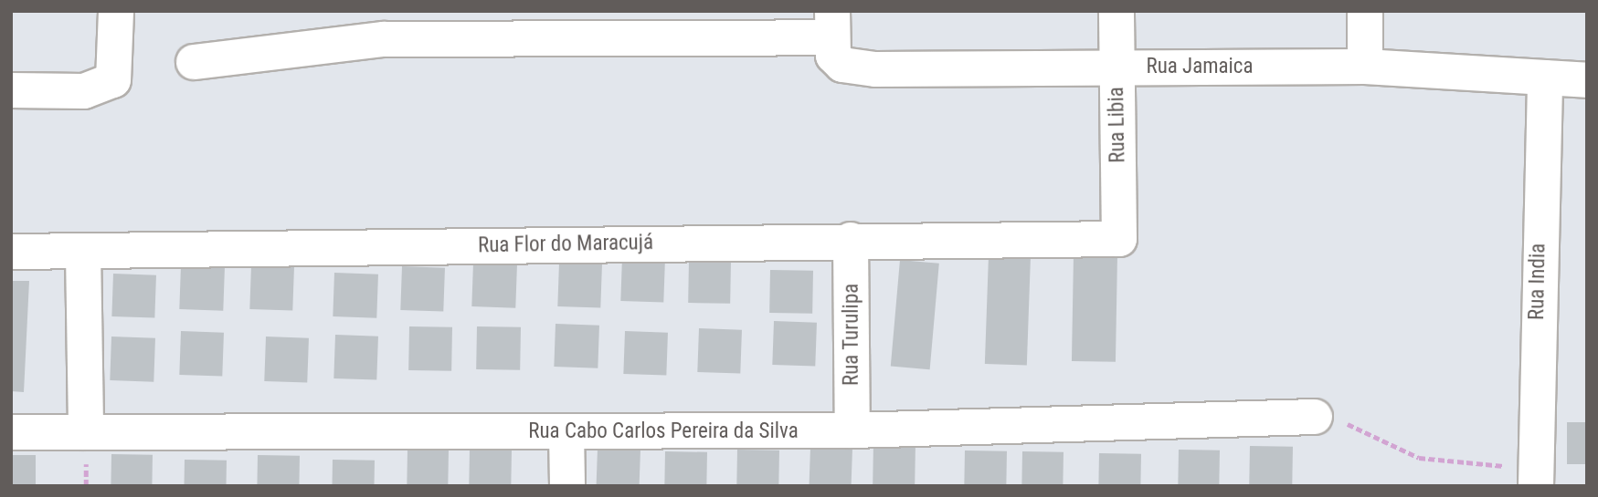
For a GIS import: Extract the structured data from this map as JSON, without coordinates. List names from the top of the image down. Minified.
{"streets":{"street":["Rua Jamaica","Rua Libia","Rua Flor do Maracujá","Rua India","Rua Turulipa","Rua Cabo Carlos Pereira da Silva"]},"crossings":[["Rua Jamaica","Rua Libia"],["Rua Jamaica","Rua India"],["Rua Libia","Rua Flor do Maracujá"],["Rua Flor do Maracujá","Rua Turulipa"],["Rua Turulipa","Rua Cabo Carlos Pereira da Silva"]]}
